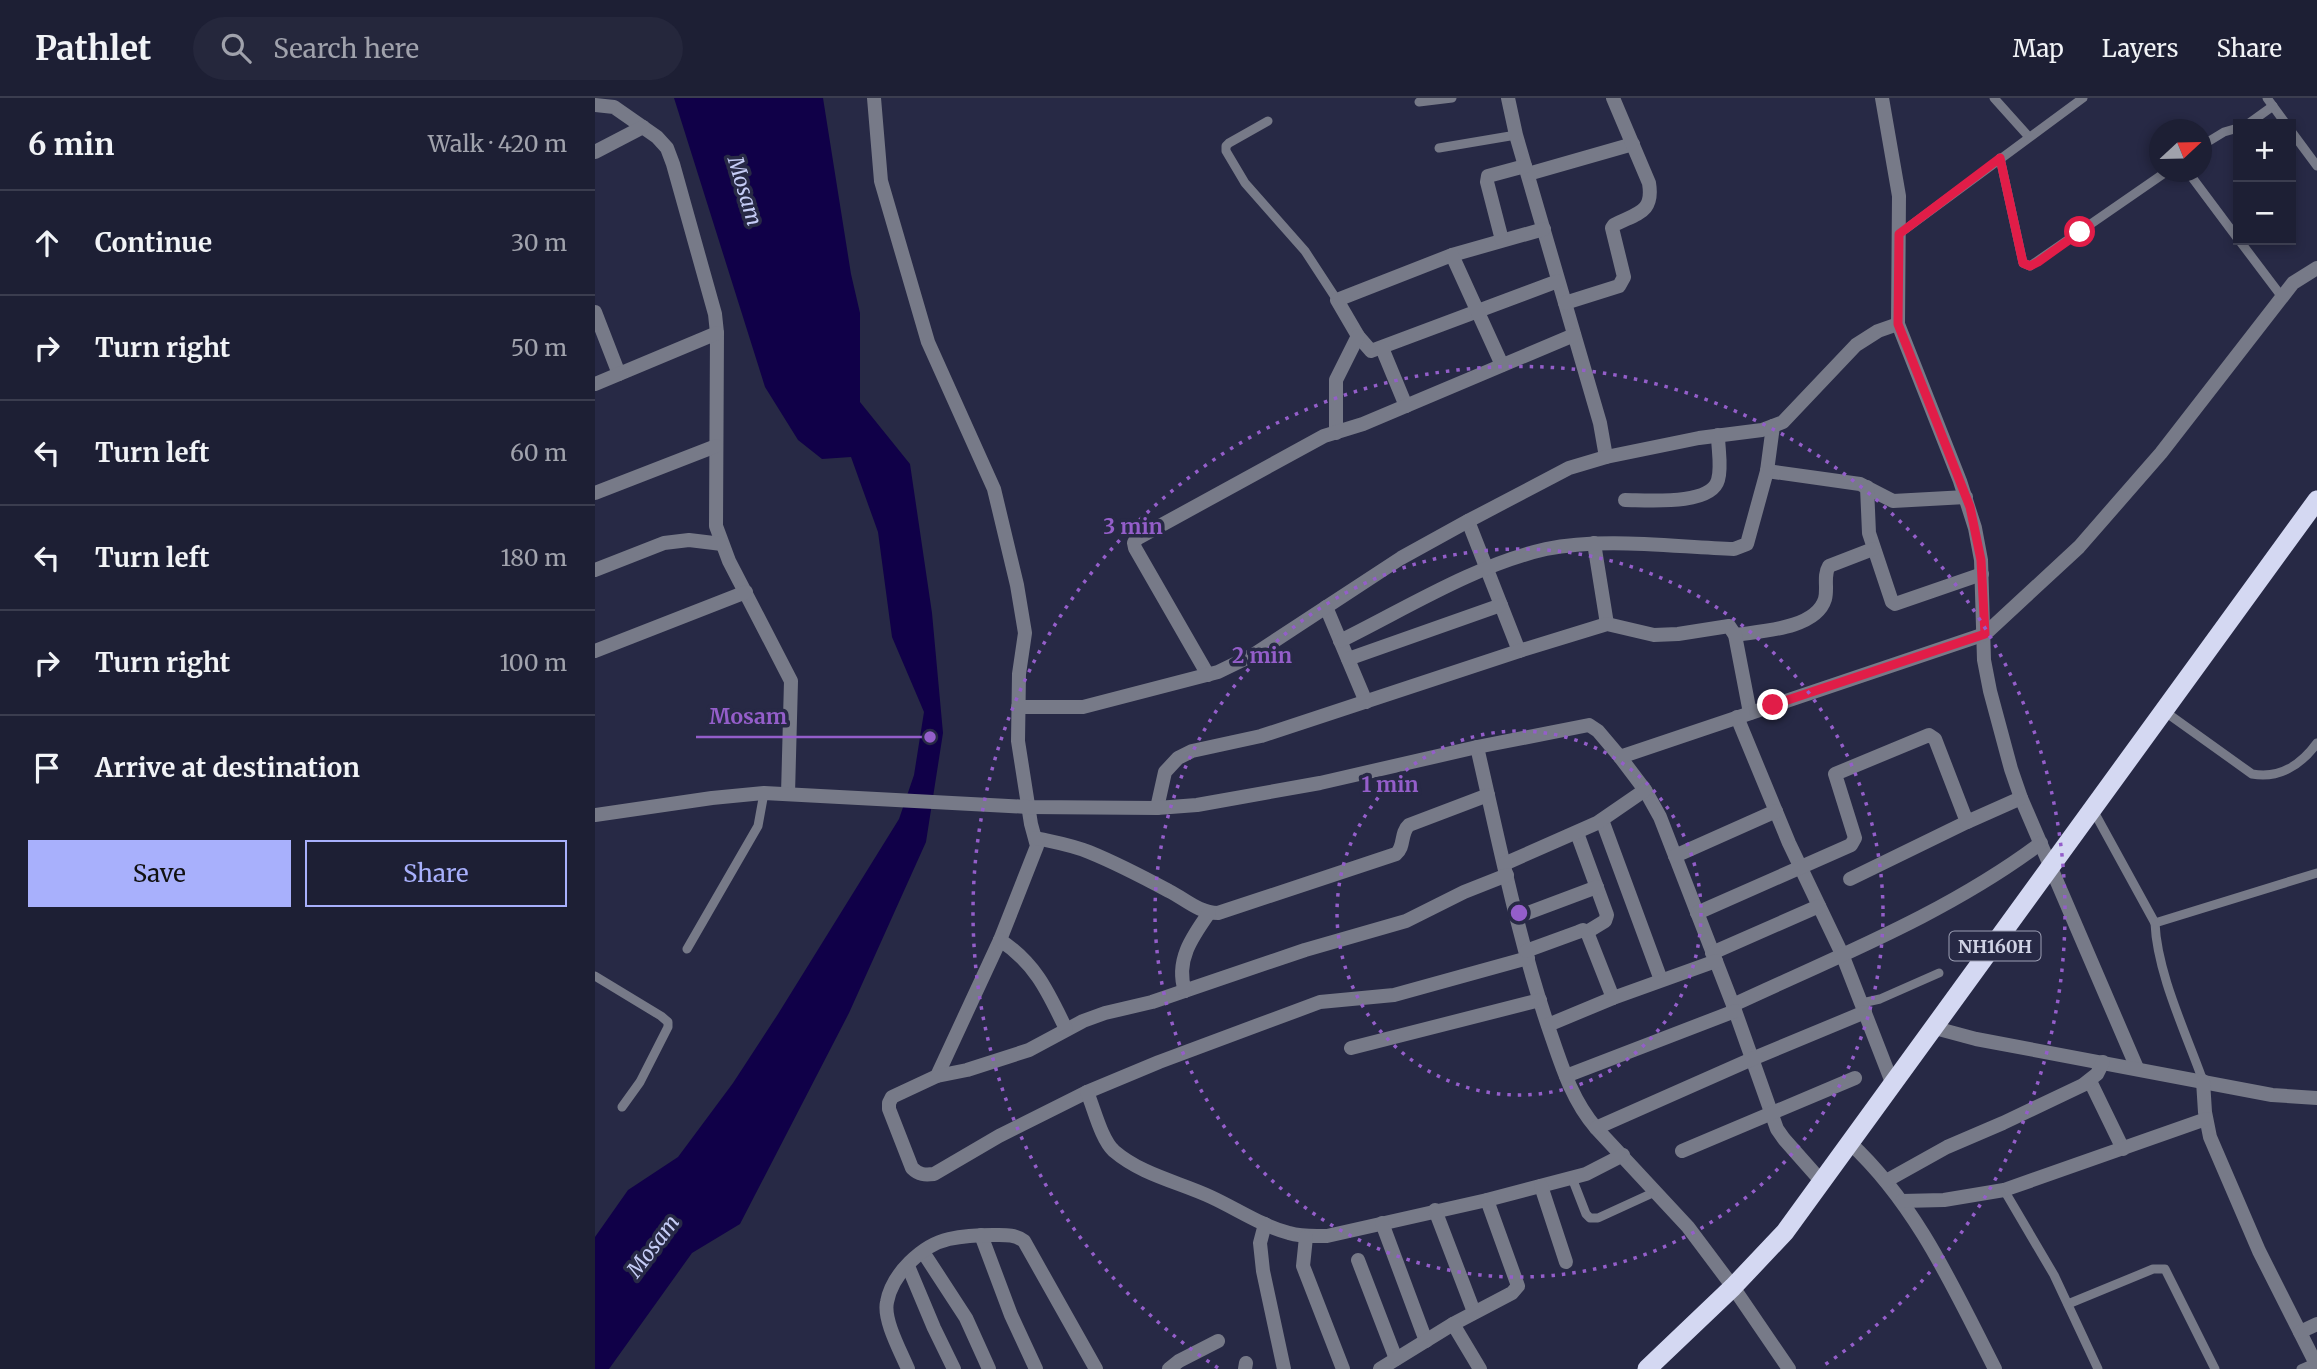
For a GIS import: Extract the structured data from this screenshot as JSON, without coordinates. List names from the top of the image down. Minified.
{"streets":{"highway":["NH160H"]},"water":["Mosam"],"places":["Mosam"],"north":"right","page":{"header":"Pathlet","search":"Search here","nav":["Map","Layers","Share"],"heading":["6 min","Walk · 420 m"],"map_buttons":["+","−"],"list":[["Continue","30 m"],["Turn right","50 m"],["Turn left","60 m"],["Turn left","180 m"],["Turn right","100 m"],"Arrive at destination"],"buttons":["Save","Share"]},"rings":["3 min","2 min","1 min"]}
